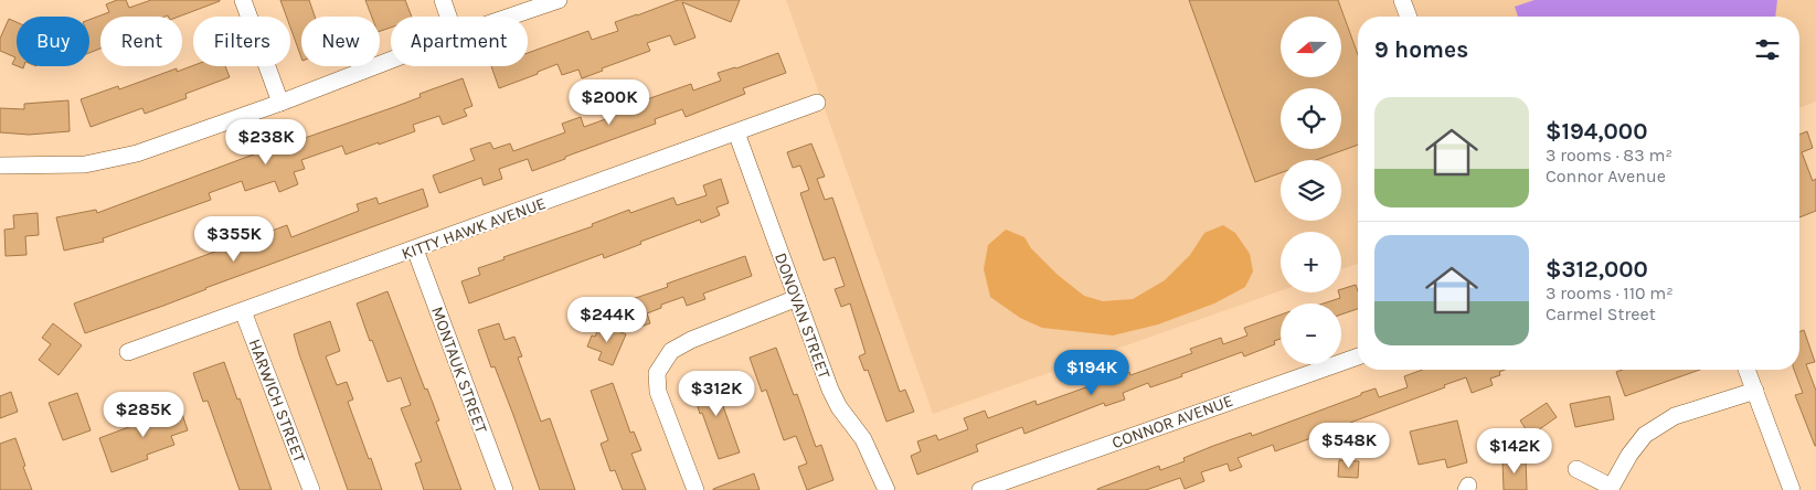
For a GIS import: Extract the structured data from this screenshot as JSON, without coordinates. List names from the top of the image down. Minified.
{"streets":{"street":["KITTY HAWK AVENUE","DONOVAN STREET","MONTAUK STREET","HARWICH STREET","CONNOR AVENUE"]},"crossings":[["KITTY HAWK AVENUE","DONOVAN STREET"],["KITTY HAWK AVENUE","MONTAUK STREET"],["KITTY HAWK AVENUE","HARWICH STREET"]],"north":"left","page":{"map_buttons":["+","−"],"chip":["Buy","Rent","Filters","New","Apartment"],"heading":"9 homes","price":["$200K","$238K","$355K","$244K","$194K","$312K","$285K","$548K","$142K"],"list":[{"name":"$194,000","note":"3 rooms · 83 m² · Connor Avenue"},{"name":"$312,000","note":"3 rooms · 110 m² · Carmel Street"}]}}
